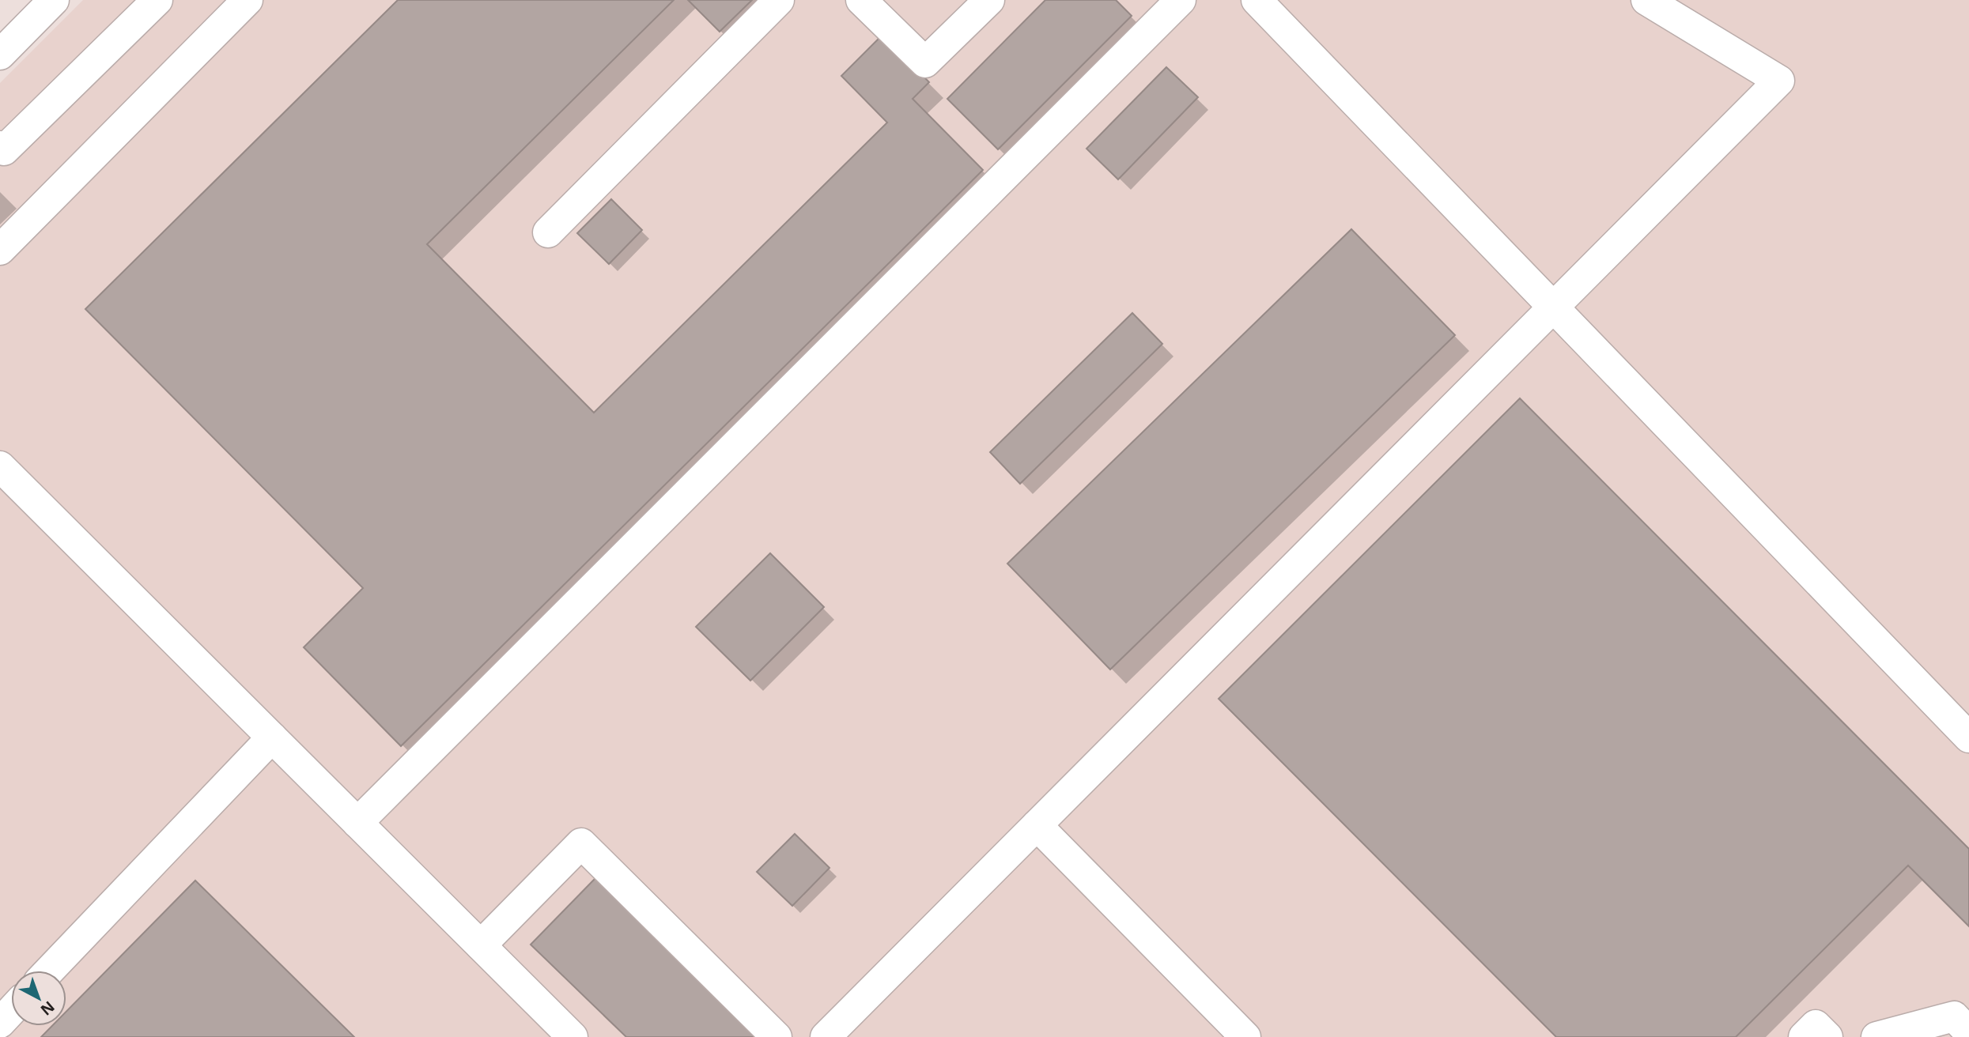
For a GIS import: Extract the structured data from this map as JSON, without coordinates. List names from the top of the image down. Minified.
{"north":"bottom right"}
